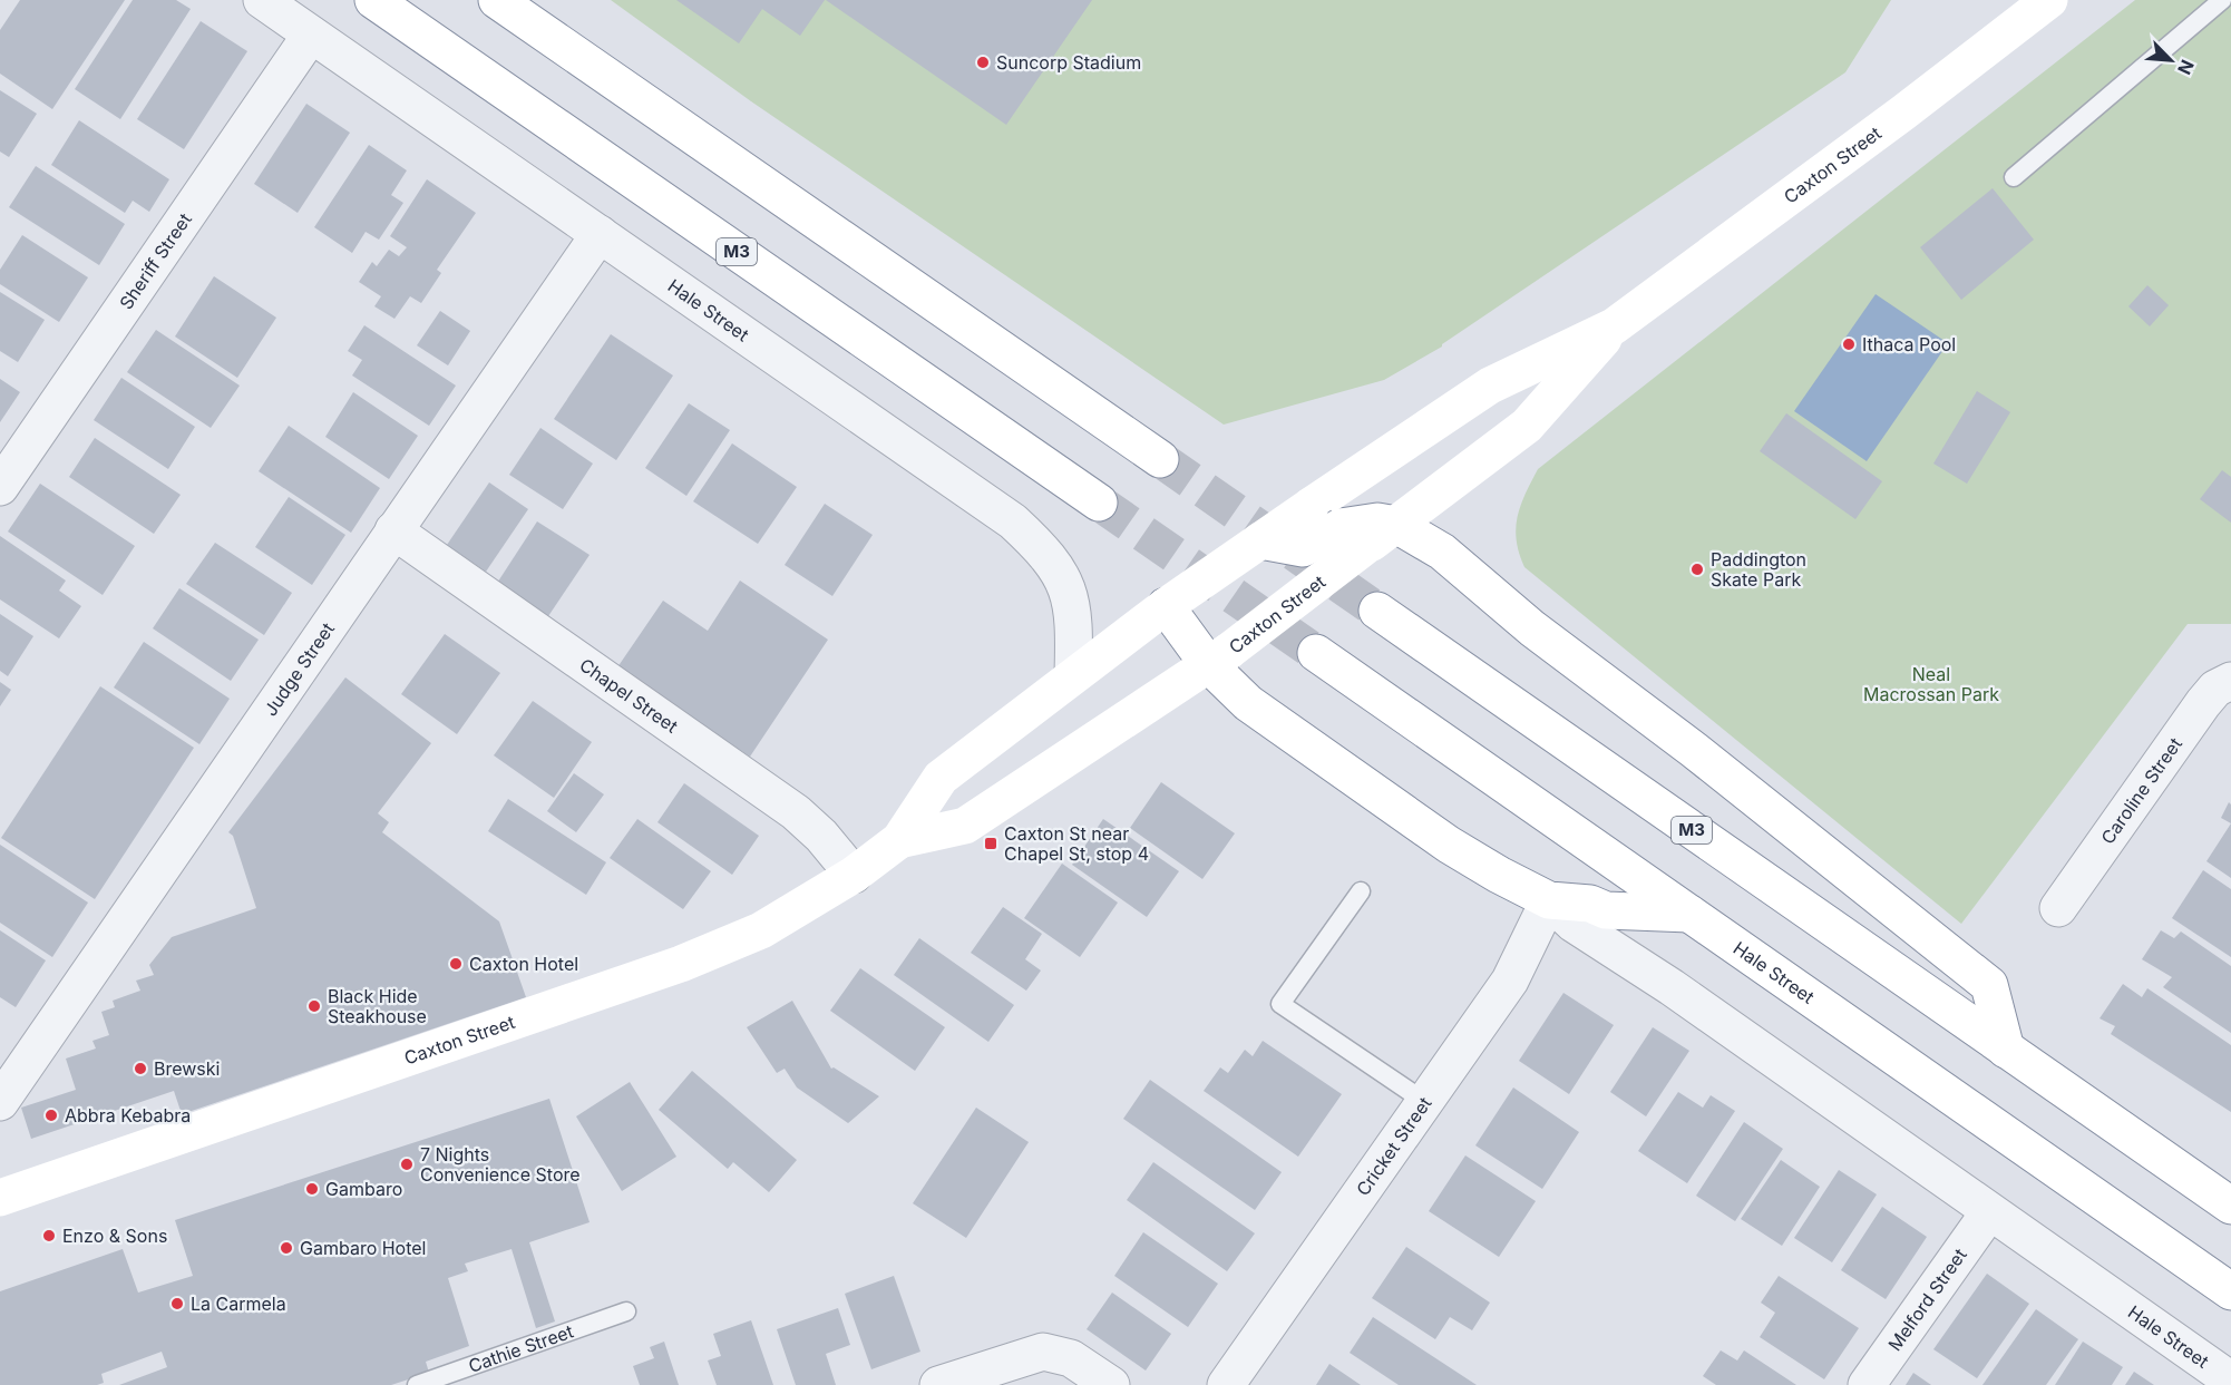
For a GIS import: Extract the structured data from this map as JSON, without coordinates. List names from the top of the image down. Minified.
{"streets":{"main road":["Caxton Street","M3","Hale Street"],"street":["Sheriff Street","Judge Street","Chapel Street","Caroline Street","Cricket Street","Melford Street"],"lane":["Cathie Street"]},"crossings":[["Caxton Street","Hale Street"],["Caxton Street","Chapel Street"],["Sheriff Street","Hale Street"],["Hale Street","Judge Street"],["Hale Street","Cricket Street"],["Hale Street","Melford Street"],["Judge Street","Chapel Street"]],"parks":["Neal Macrossan Park"],"places":{"other":["Suncorp Stadium","Ithaca Pool","Paddington Skate Park","Caxton Hotel","Black Hide Steakhouse","Brewski","Abbra Kebabra","7 Nights Convenience Store","Gambaro","Enzo & Sons","Gambaro Hotel","La Carmela"],"transit":["Caxton St near Chapel St, stop 4"]},"north":"bottom right"}
